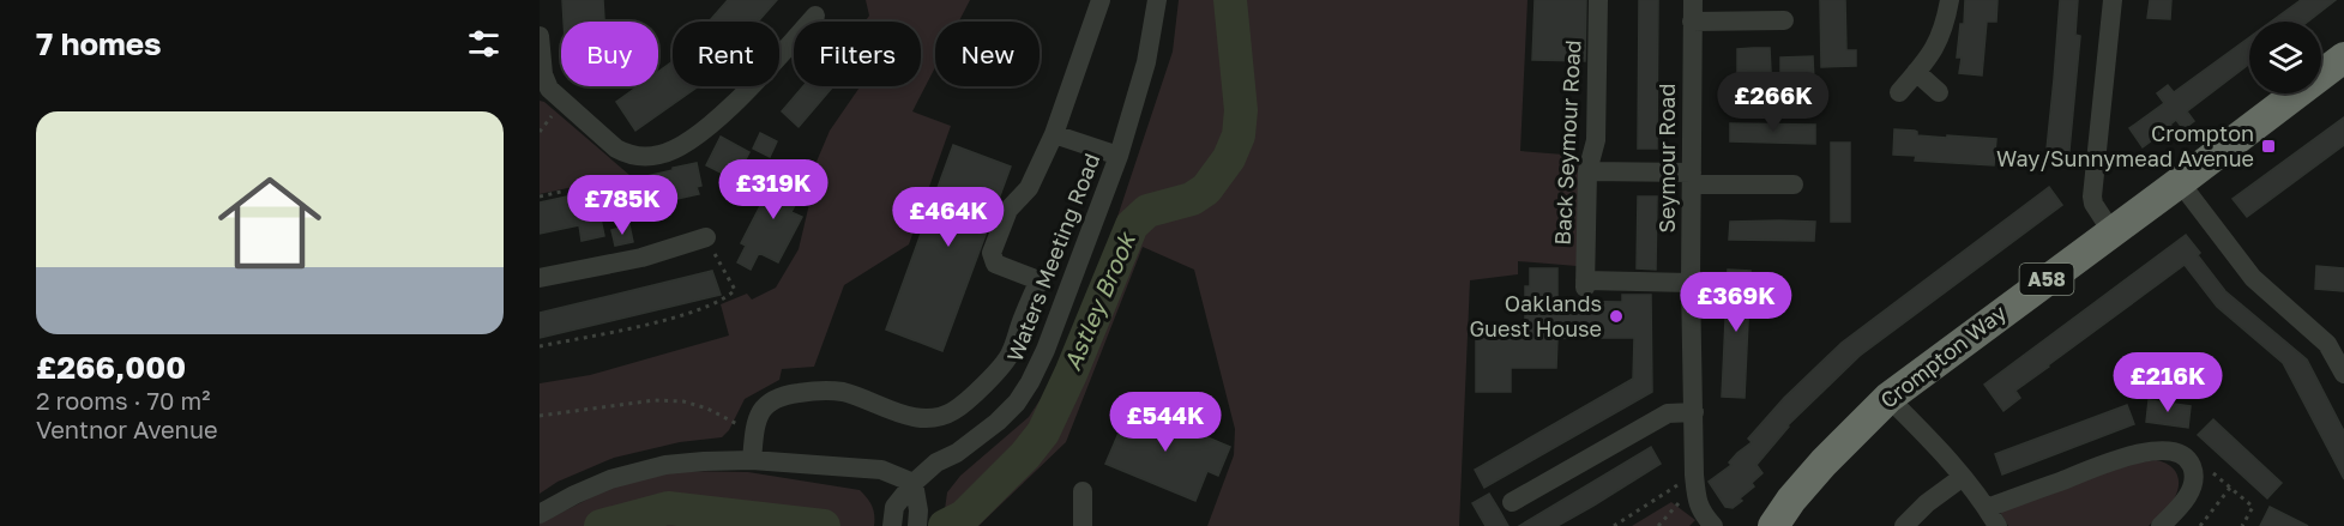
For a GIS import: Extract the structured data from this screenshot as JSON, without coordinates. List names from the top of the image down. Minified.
{"streets":{"highway":["A58","Crompton Way"],"street":["Back Seymour Road","Seymour Road","Waters Meeting Road"]},"crossings":[["Back Seymour Road","Seymour Road"]],"water":["Astley Brook"],"places":{"transit":["Crompton Way/Sunnymead Avenue"],"other":["Oaklands Guest House"]},"page":{"heading":"7 homes","chip":["Buy","Rent","Filters","New"],"price":["£266K","£319K","£785K","£464K","£369K","£216K","£544K"],"list":[{"name":"£266,000","note":"2 rooms · 70 m² · Ventnor Avenue"}]}}
